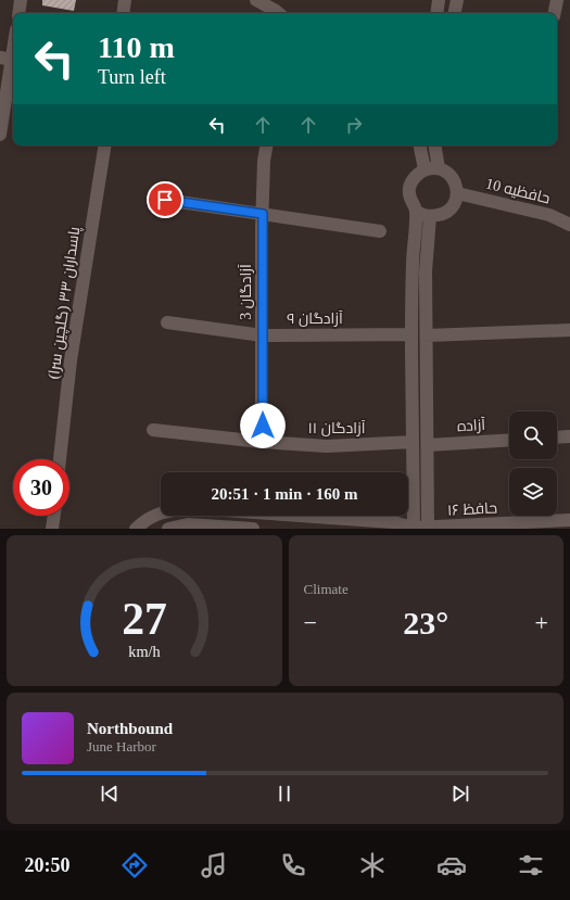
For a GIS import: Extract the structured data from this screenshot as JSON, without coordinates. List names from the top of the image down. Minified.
{"streets":{"street":["حافظیه 10","آزادگان 3","پاسداران ۳۳ (گلچین سرا)","آزادگان ۹","آزاده","آزادگان ۱۱","حافظ ۱۶"]},"crossings":[["آزادگان 3","آزادگان ۹"],["آزادگان 3","آزادگان ۱۱"]],"page":{"turn":["110 m","Turn left"],"limit":"30","trip":"20:51 · 1 min · 160 m","tile":"Climate","heat":["−","23°","+"],"song":["Northbound","June Harbor"],"tabs":"20:50","gauge":["27","km/h"]}}
